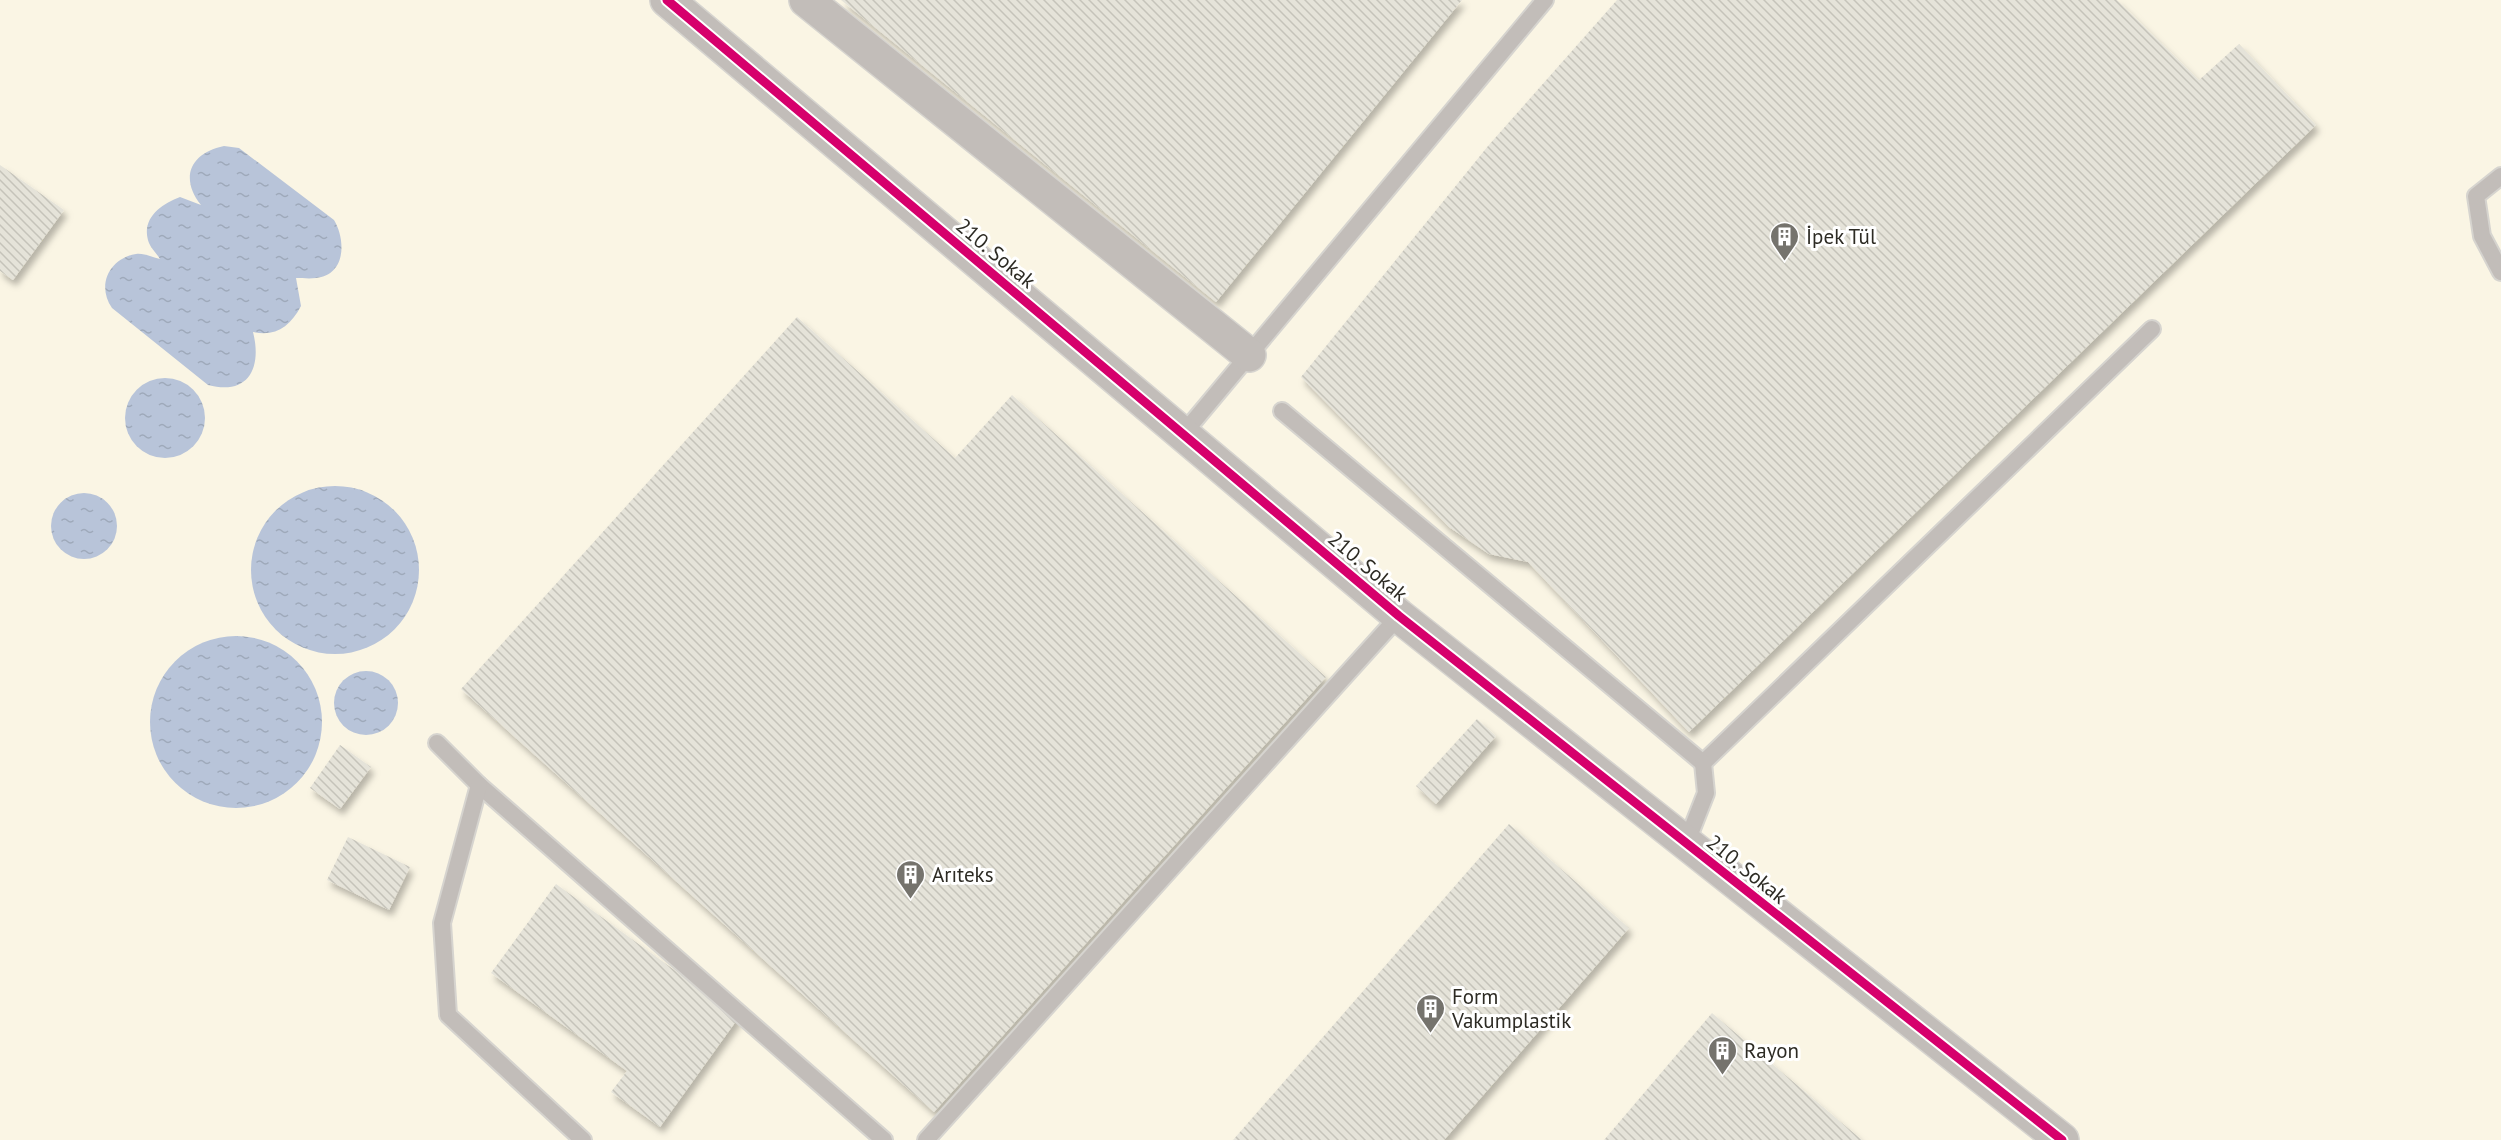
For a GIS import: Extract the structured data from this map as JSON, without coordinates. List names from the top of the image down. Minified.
{"streets":{"street":["210. Sokak"]},"places":{"building":["İpek Tül","Arıteks","Form Vakumplastik","Rayon"]}}
